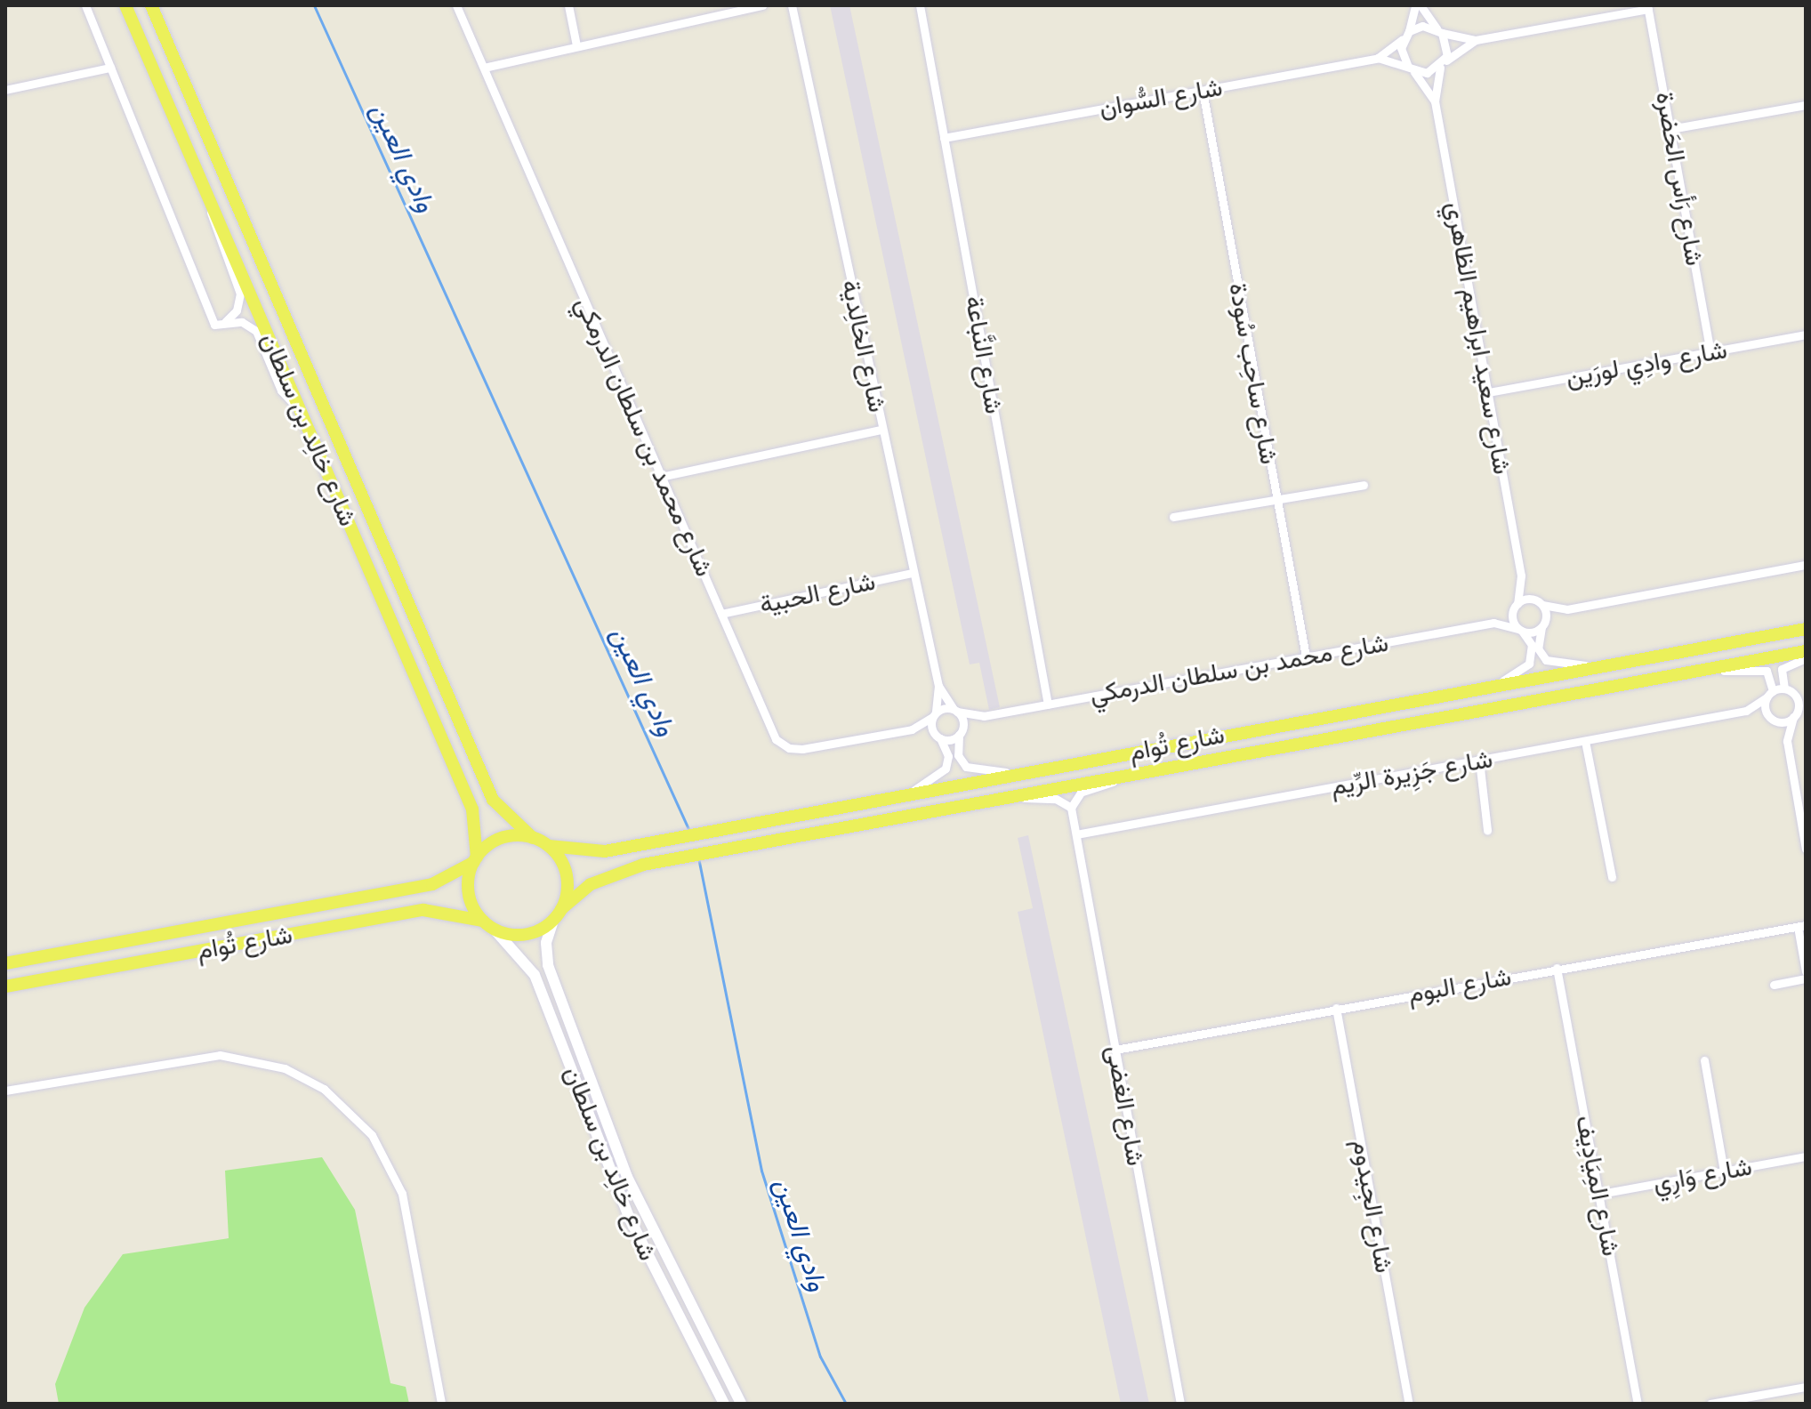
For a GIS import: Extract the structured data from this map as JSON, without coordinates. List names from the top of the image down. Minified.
{"streets":{"main road":["شارع خالِد بن سلطان","شارع تُوام"],"street":["شارع السُّوان","شارع رَأس الحَضرة","شارع سعيد ابراهيم الظاهري","شارع الخالِدية","شارع النَّباعة","شارع وادِي لورَين","شارع ساحِب سُودة","شارع محمد بن سلطان الدرمكي","شارع الحبية","شارع جَزِيرة الرِّيم","شارع البوم","شارع الغضى","شارع وَارِي","شارع المِيَادِيف","شارع الجِيدوم"]},"crossings":[["شارع السُّوان","شارع سعيد ابراهيم الظاهري"],["شارع السُّوان","شارع النَّباعة"],["شارع السُّوان","شارع ساحِب سُودة"],["شارع رَأس الحَضرة","شارع وادِي لورَين"],["شارع سعيد ابراهيم الظاهري","شارع وادِي لورَين"],["شارع سعيد ابراهيم الظاهري","شارع محمد بن سلطان الدرمكي"],["شارع الخالِدية","شارع محمد بن سلطان الدرمكي"],["شارع الخالِدية","شارع الحبية"],["شارع النَّباعة","شارع محمد بن سلطان الدرمكي"],["شارع ساحِب سُودة","شارع محمد بن سلطان الدرمكي"],["شارع خالِد بن سلطان","شارع تُوام"],["شارع محمد بن سلطان الدرمكي","شارع الحبية"],["شارع جَزِيرة الرِّيم","شارع الغضى"],["شارع البوم","شارع الغضى"],["شارع البوم","شارع المِيَادِيف"],["شارع البوم","شارع الجِيدوم"],["شارع وَارِي","شارع المِيَادِيف"]],"water":["وادي العين"]}
